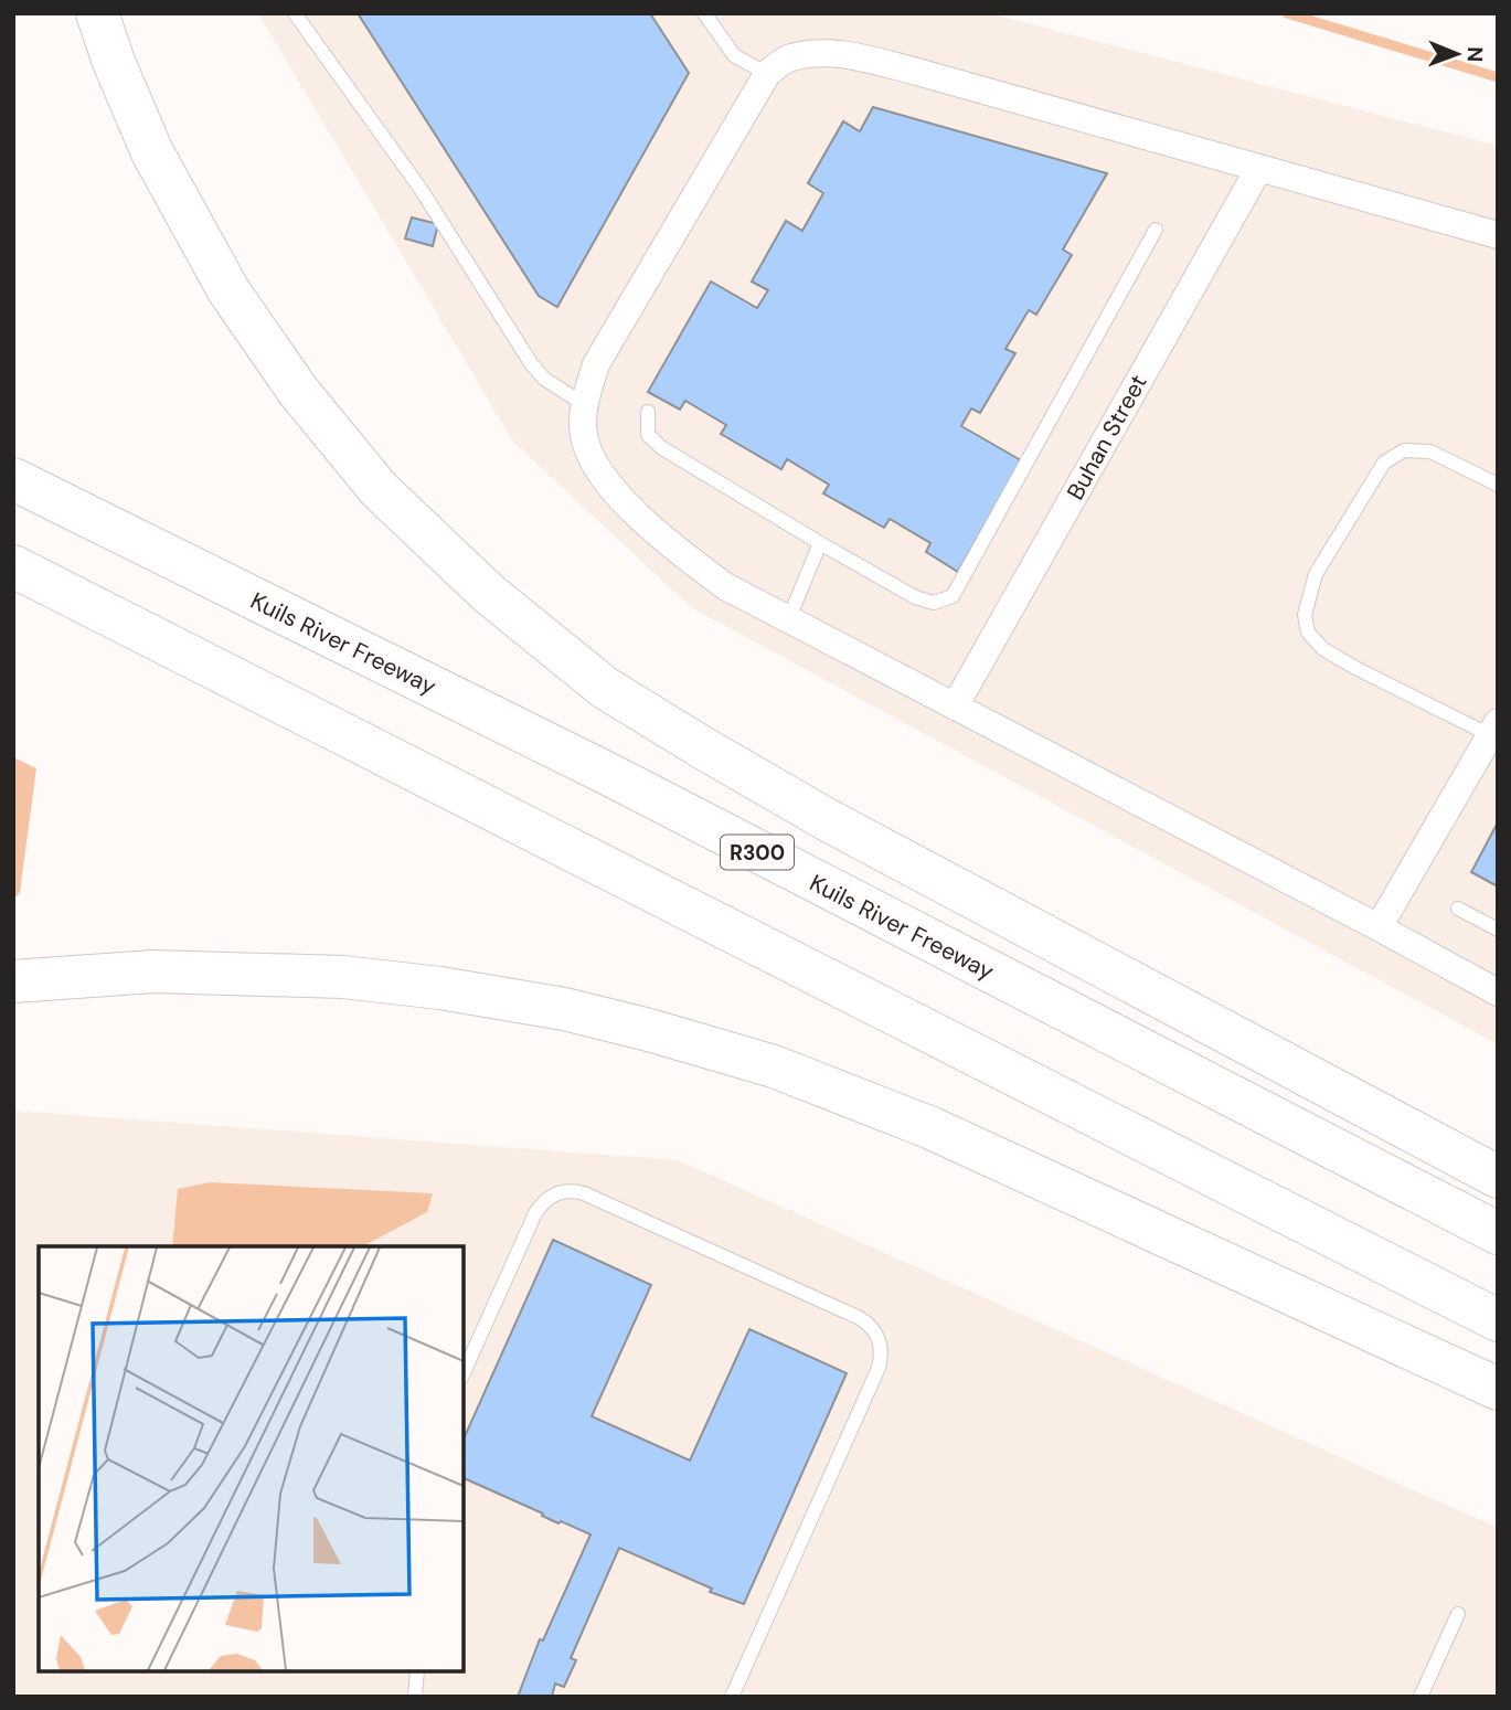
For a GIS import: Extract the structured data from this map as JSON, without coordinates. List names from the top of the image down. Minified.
{"streets":{"highway":["Kuils River Freeway","R300"],"street":["Buhan Street"]},"north":"right"}
